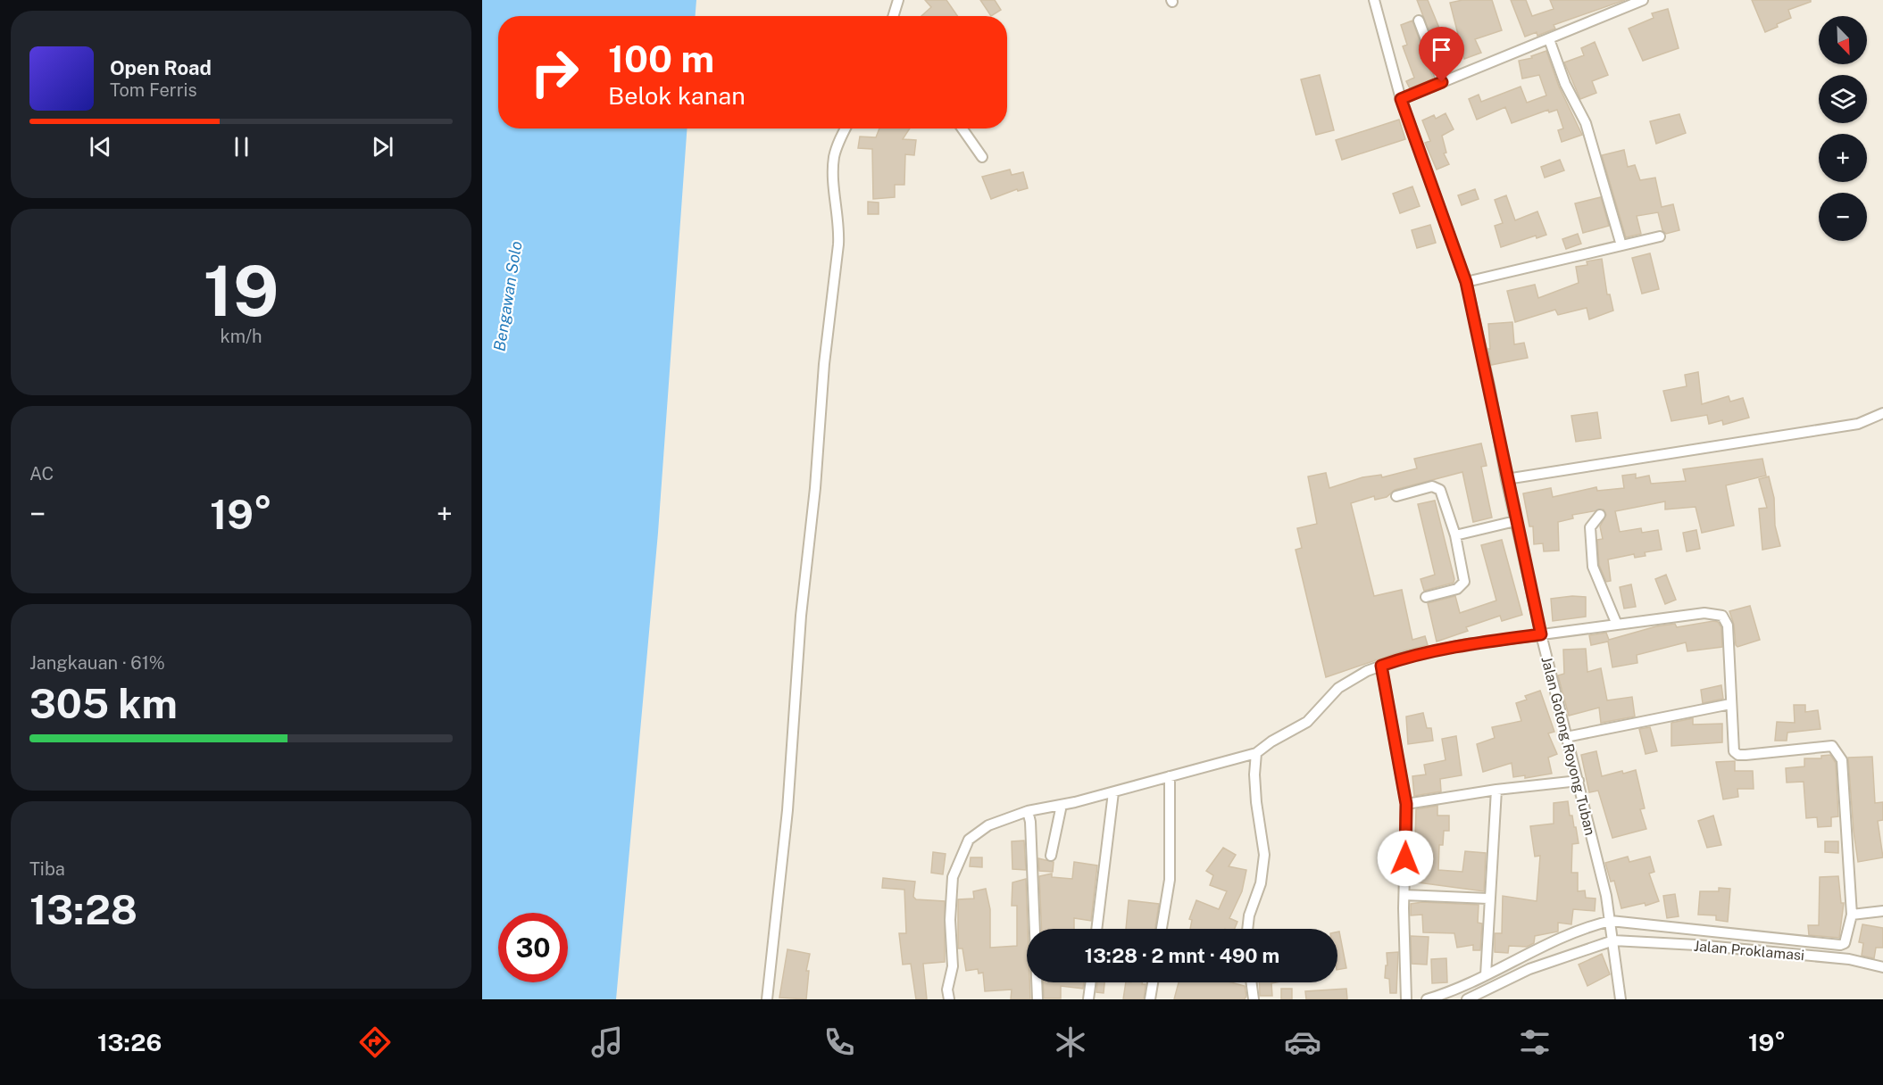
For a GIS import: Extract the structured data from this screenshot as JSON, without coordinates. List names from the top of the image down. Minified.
{"streets":{"street":["Jalan Gotong Royong Tuban","Jalan Proklamasi"]},"crossings":[["Jalan Gotong Royong Tuban","Jalan Proklamasi"]],"water":["Bengawan Solo"],"north":"bottom right","page":{"map_buttons":["+","−"],"turn":["100 m","Belok kanan"],"song":["Open Road","Tom Ferris"],"tile":[["19","km/h"],"AC",["Jangkauan · 61%","305 km"],["Tiba","13:28"]],"heat":["−","19°","+"],"limit":"30","trip":"13:28 · 2 mnt · 490 m","tabs":["13:26","19°"]}}
